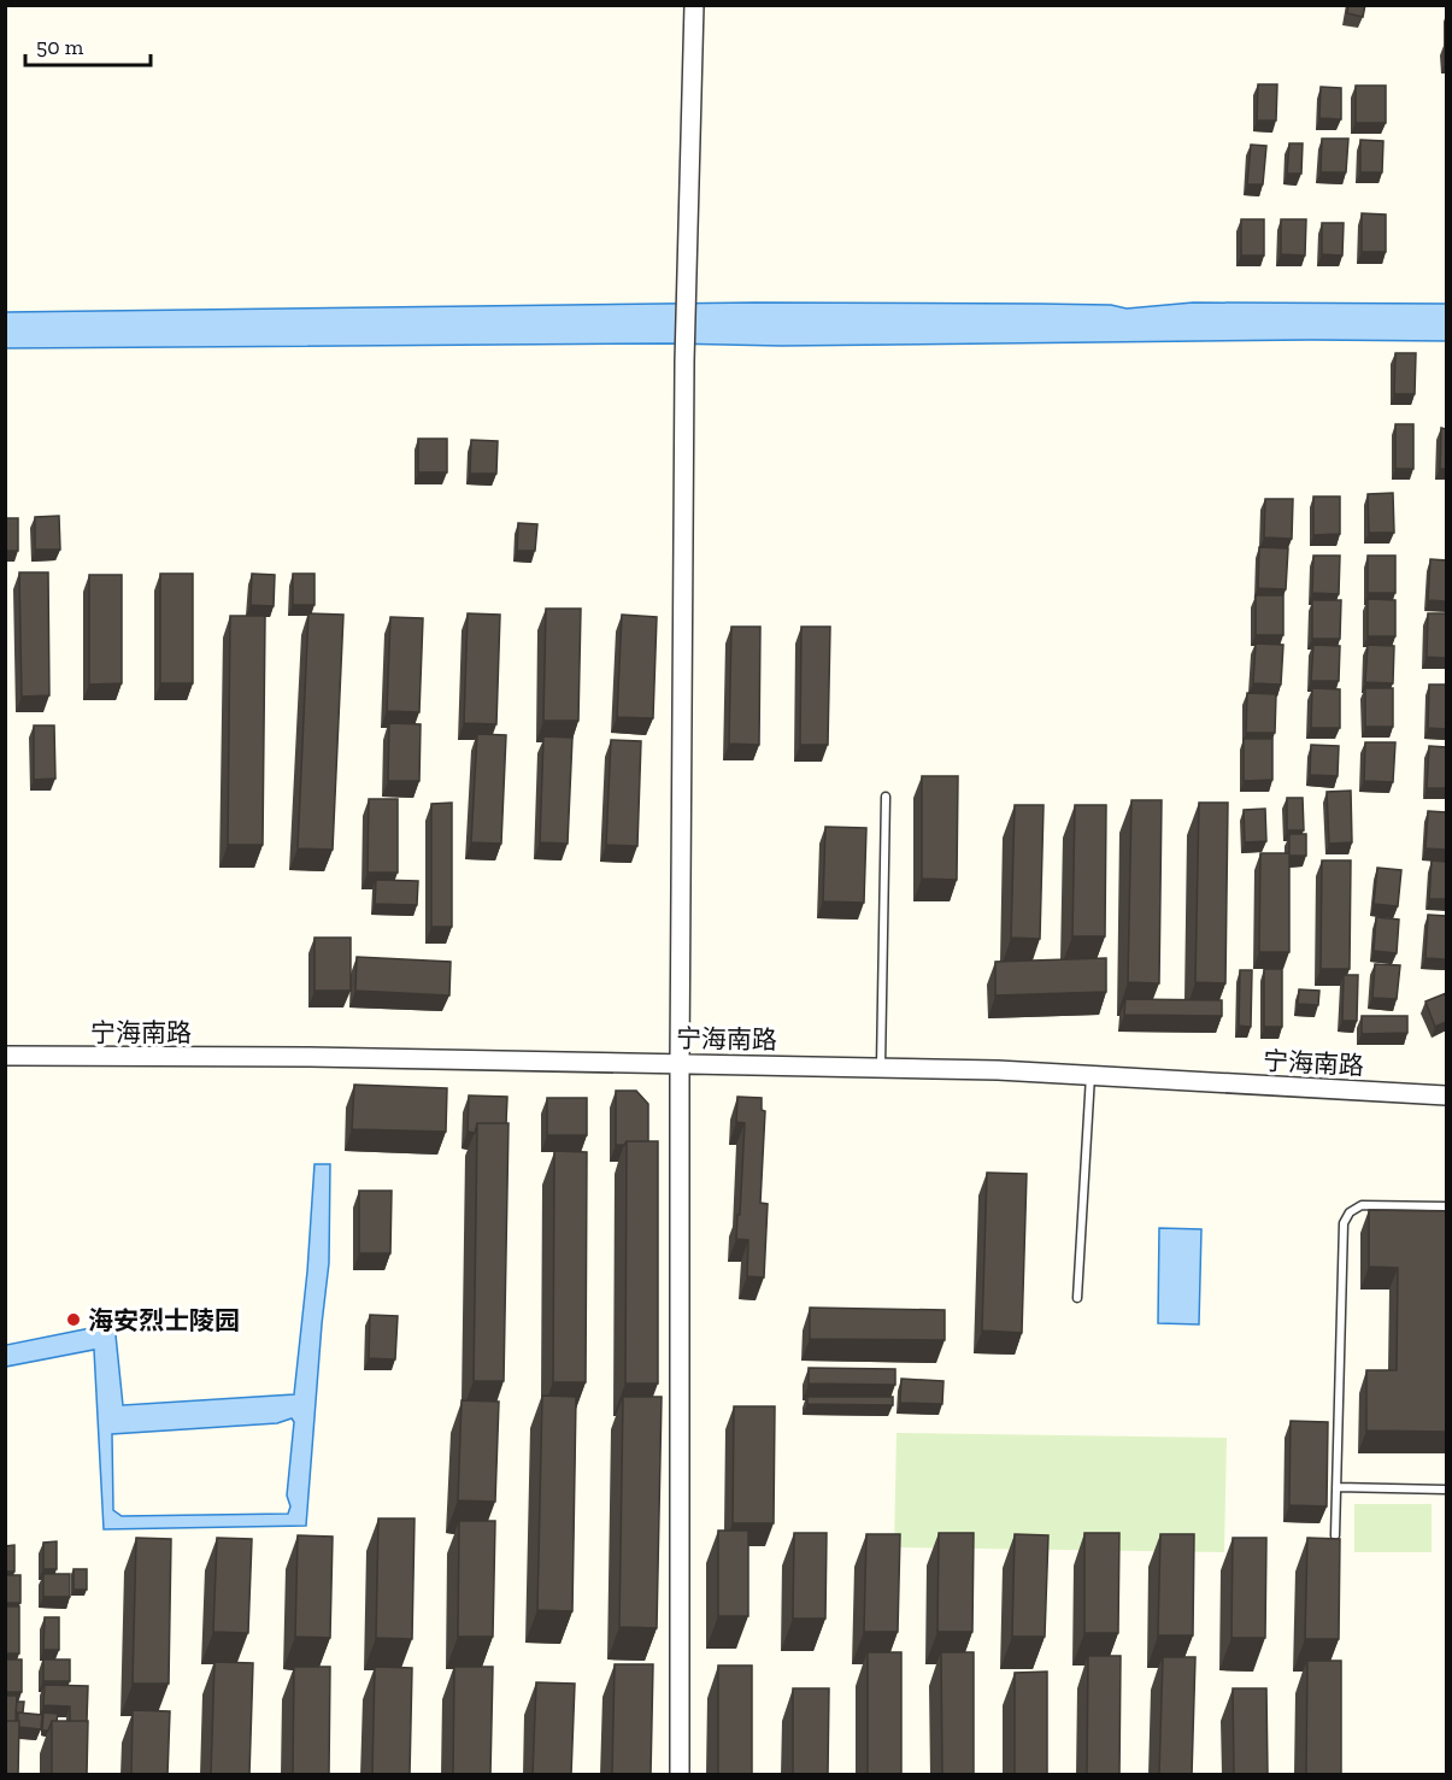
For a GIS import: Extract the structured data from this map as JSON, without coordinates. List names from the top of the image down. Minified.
{"streets":{"street":["宁海南路"]},"places":["海安烈士陵园"],"scale_bar":"50 m"}
